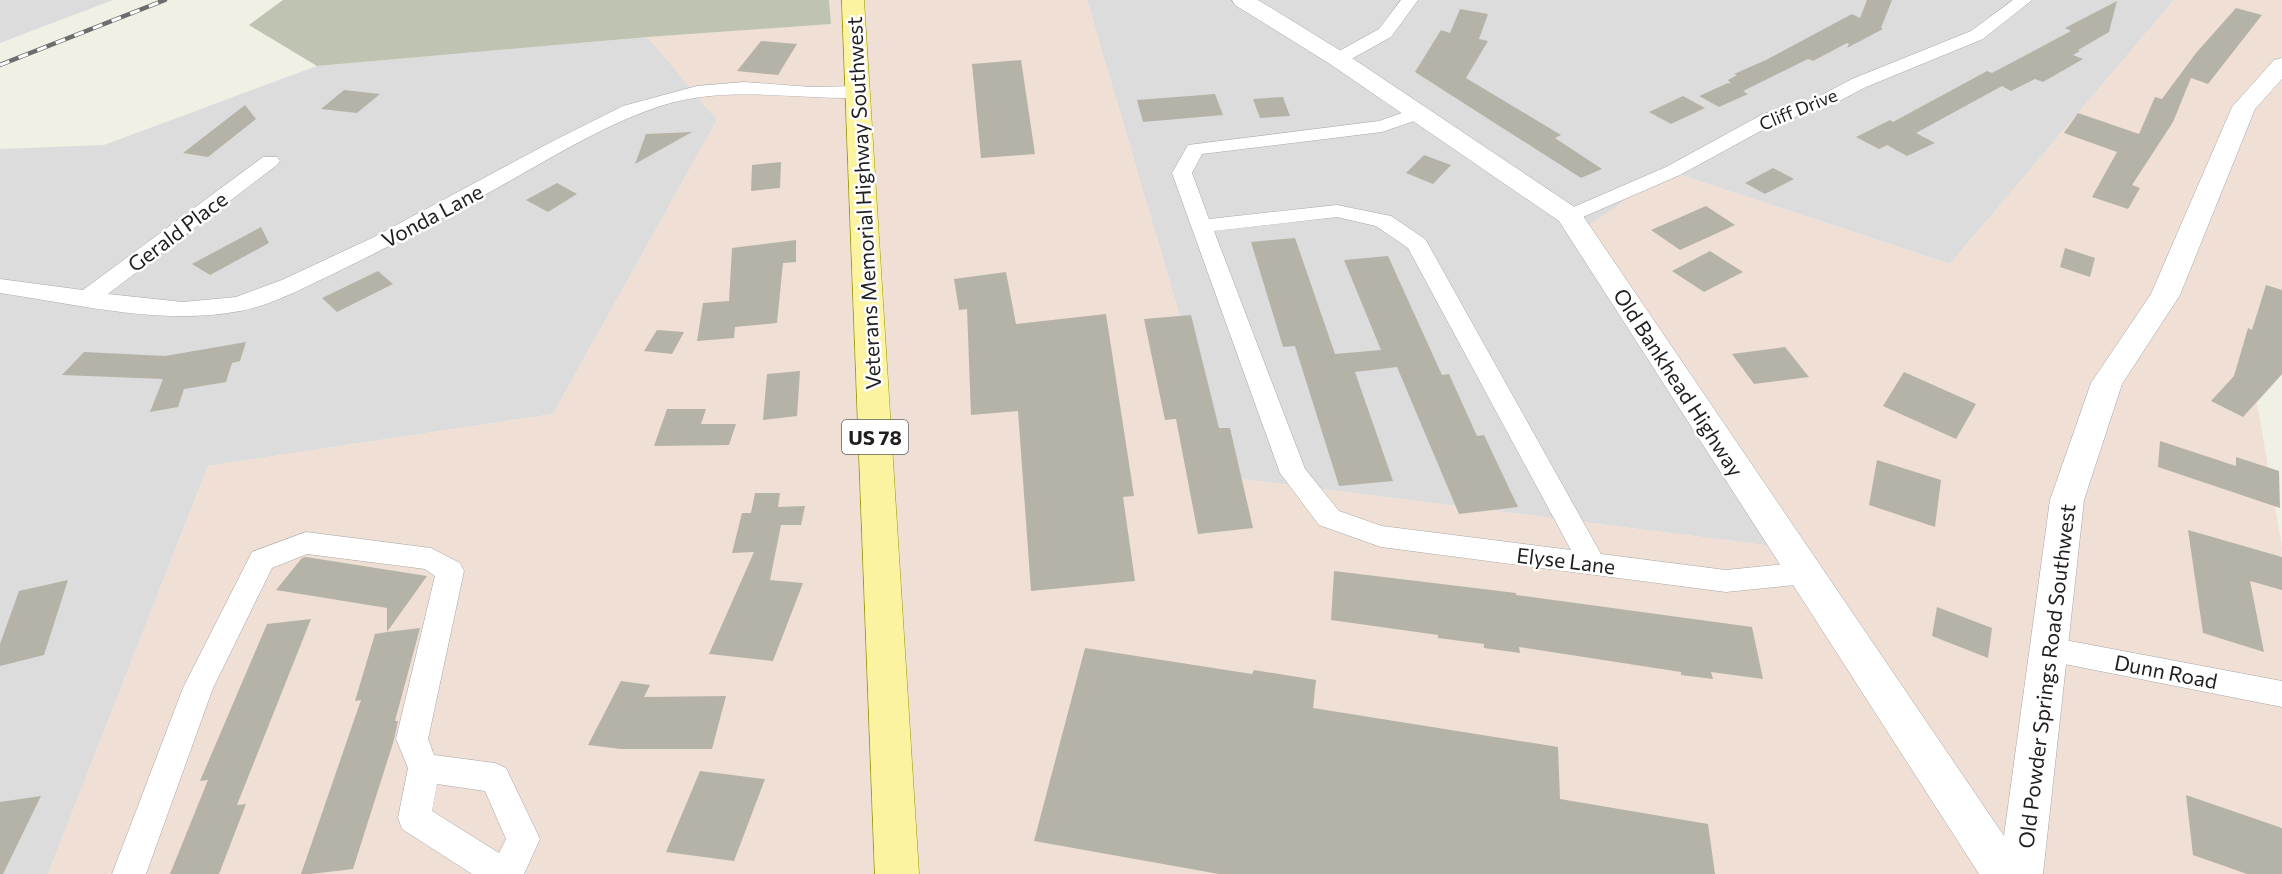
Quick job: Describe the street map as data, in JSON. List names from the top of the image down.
{
  "streets": {
    "main road": ["Veterans Memorial Highway Southwest", "US 78"],
    "street": [
      "Cliff Drive",
      "Vonda Lane",
      "Gerald Place",
      "Old Bankhead Highway",
      "Elyse Lane",
      "Dunn Road",
      "Old Powder Springs Road Southwest"
    ]
  },
  "crossings": [
    ["Cliff Drive", "Old Bankhead Highway"],
    ["Veterans Memorial Highway Southwest", "Vonda Lane"],
    ["Vonda Lane", "Gerald Place"],
    ["Old Bankhead Highway", "Elyse Lane"],
    ["Dunn Road", "Old Powder Springs Road Southwest"]
  ]
}
